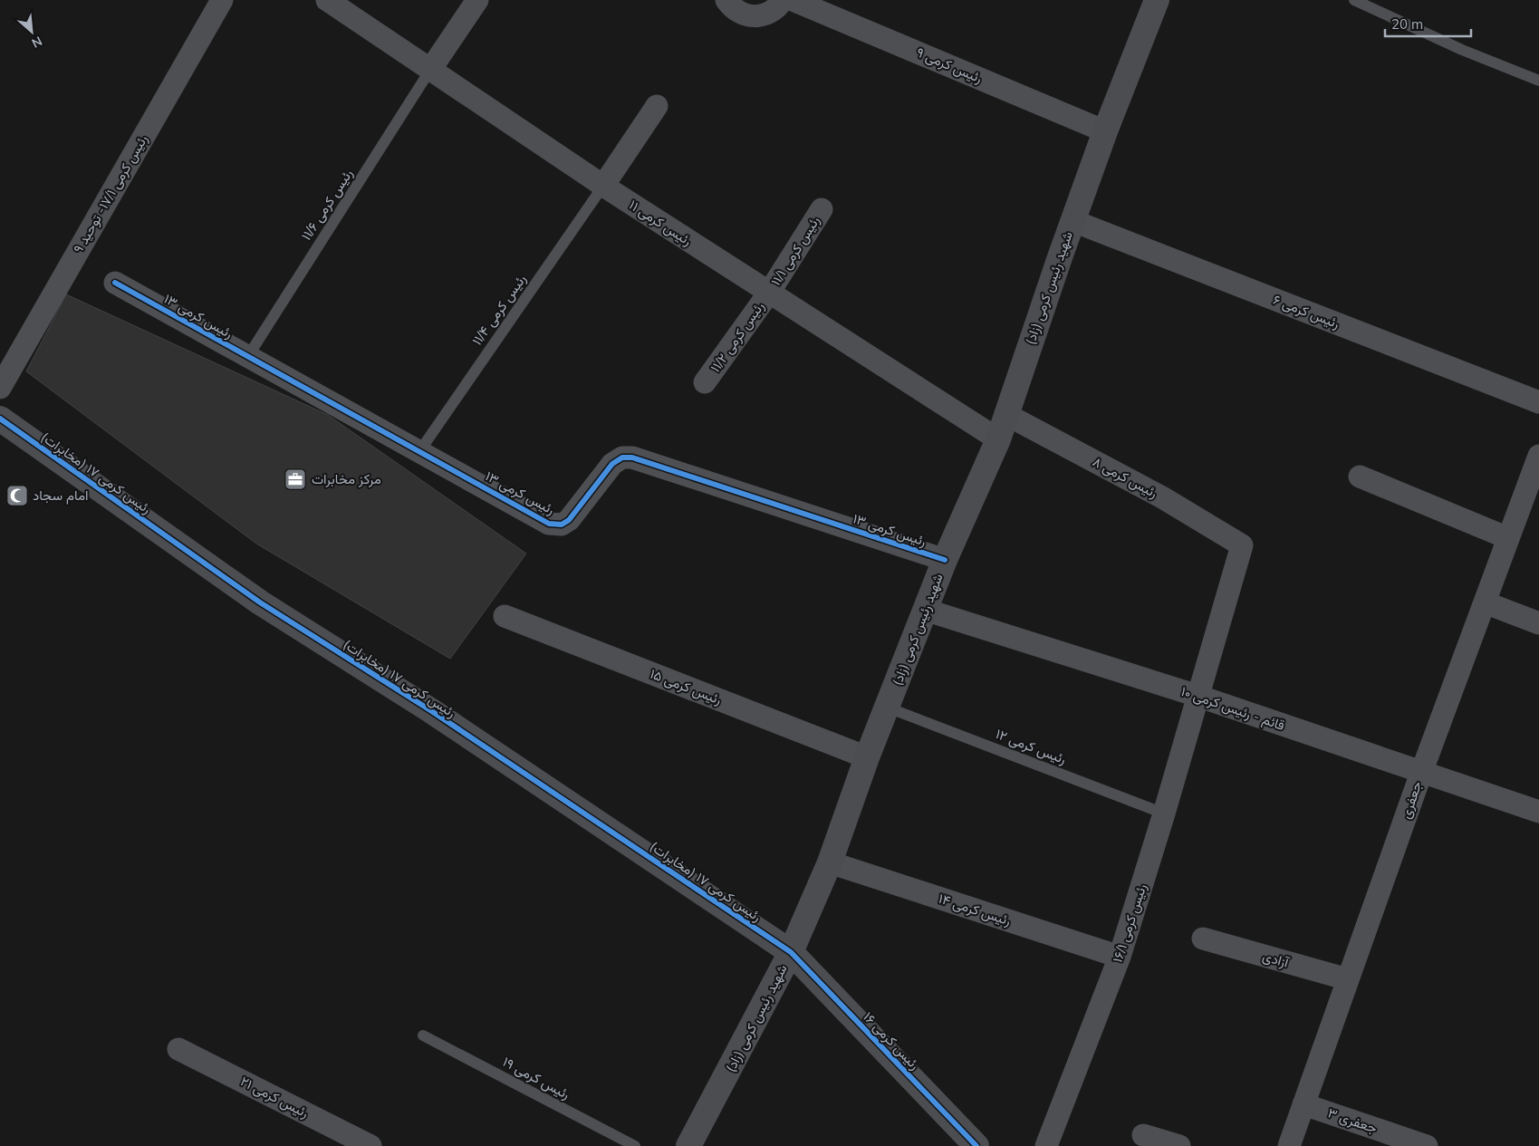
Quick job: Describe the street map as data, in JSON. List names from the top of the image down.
{
  "streets": {
    "main road": ["شهید رئیس کرمی (زاد)", "رئیس کرمی ۱۷ (مخابرات)", "رئیس کرمی ۱۶"],
    "street": [
      "رئیس کرمی ۹",
      "رئیس کرمی ۱۷/۱- توحید ۹",
      "رئیس کرمی ۱۱",
      "رئیس کرمی ۱۱/۱",
      "رئیس کرمی ۶",
      "رئیس کرمی ۱۳",
      "رئیس کرمی ۱۱/۲",
      "رئیس کرمی ۸",
      "رئیس کرمی ۱۵",
      "قائم - رئیس کرمی ۱۰",
      "جعفری",
      "رئیس کرمی ۱۴",
      "رئیس کرمی ۱۶/۱",
      "آزادی",
      "رئیس کرمی ۲۱",
      "جعفری ۳"
    ],
    "lane": [
      "رئیس کرمی ۱۱/۶",
      "رئیس کرمی ۱۱/۴",
      "رئیس کرمی ۱۲",
      "رئیس کرمی ۱۹"
    ]
  },
  "crossings": [
    ["رئیس کرمی ۹", "شهید رئیس کرمی (زاد)"],
    ["رئیس کرمی ۱۱/۶", "رئیس کرمی ۱۱"],
    ["رئیس کرمی ۱۱/۶", "رئیس کرمی ۱۳"],
    ["رئیس کرمی ۱۱", "رئیس کرمی ۱۱/۱"],
    ["رئیس کرمی ۱۱", "شهید رئیس کرمی (زاد)"],
    ["رئیس کرمی ۱۱", "رئیس کرمی ۱۱/۴"],
    ["رئیس کرمی ۱۱", "رئیس کرمی ۱۱/۲"],
    ["رئیس کرمی ۱۱/۱", "رئیس کرمی ۱۱/۲"],
    ["شهید رئیس کرمی (زاد)", "رئیس کرمی ۶"],
    ["شهید رئیس کرمی (زاد)", "رئیس کرمی ۱۳"],
    ["شهید رئیس کرمی (زاد)", "رئیس کرمی ۱۷ (مخابرات)"],
    ["شهید رئیس کرمی (زاد)", "رئیس کرمی ۸"],
    ["شهید رئیس کرمی (زاد)", "رئیس کرمی ۱۵"],
    ["شهید رئیس کرمی (زاد)", "قائم - رئیس کرمی ۱۰"],
    ["شهید رئیس کرمی (زاد)", "رئیس کرمی ۱۲"],
    ["شهید رئیس کرمی (زاد)", "رئیس کرمی ۱۴"],
    ["شهید رئیس کرمی (زاد)", "رئیس کرمی ۱۶"],
    ["رئیس کرمی ۱۱/۴", "رئیس کرمی ۱۳"],
    ["رئیس کرمی ۱۷ (مخابرات)", "رئیس کرمی ۱۶"],
    ["رئیس کرمی ۸", "رئیس کرمی ۱۶/۱"],
    ["قائم - رئیس کرمی ۱۰", "جعفری"],
    ["قائم - رئیس کرمی ۱۰", "رئیس کرمی ۱۶/۱"],
    ["رئیس کرمی ۱۲", "رئیس کرمی ۱۶/۱"],
    ["جعفری", "آزادی"],
    ["جعفری", "جعفری ۳"],
    ["رئیس کرمی ۱۴", "رئیس کرمی ۱۶/۱"]
  ],
  "places": {
    "office": ["مرکز مخابرات"],
    "mosque": ["امام سجاد"]
  },
  "scale_bar": "20 m",
  "north": "bottom right"
}
